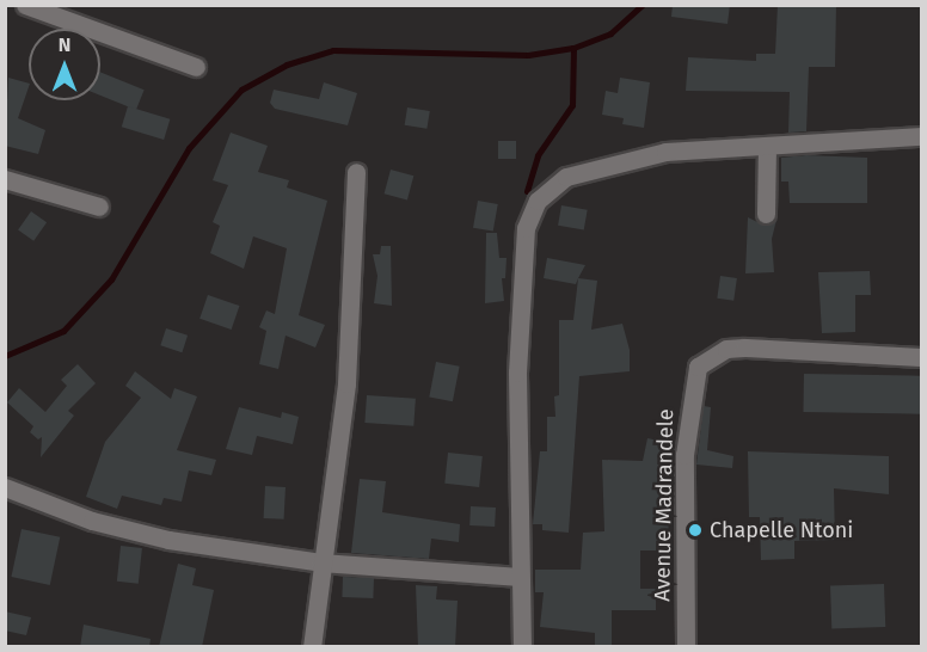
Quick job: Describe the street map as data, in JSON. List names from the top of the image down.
{
  "streets": {
    "street": ["Avenue Madrandele"]
  },
  "places": ["Chapelle Ntoni"],
  "north": "top"
}
